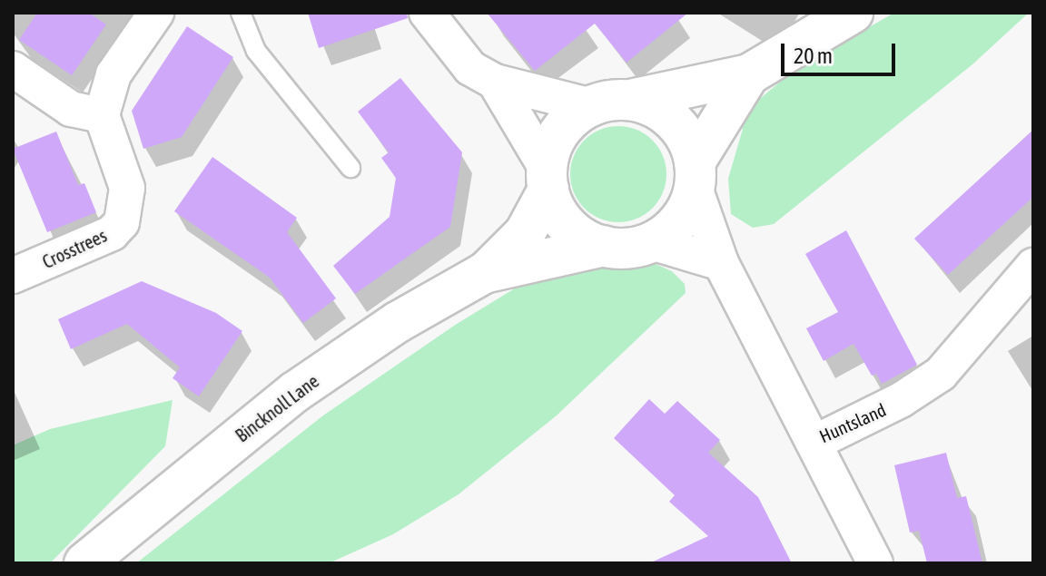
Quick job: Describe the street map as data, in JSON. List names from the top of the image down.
{
  "streets": {
    "street": ["Crosstrees", "Bincknoll Lane", "Huntsland"]
  },
  "crossings": [
    ["Bincknoll Lane", "Huntsland"]
  ],
  "scale_bar": "20 m"
}
